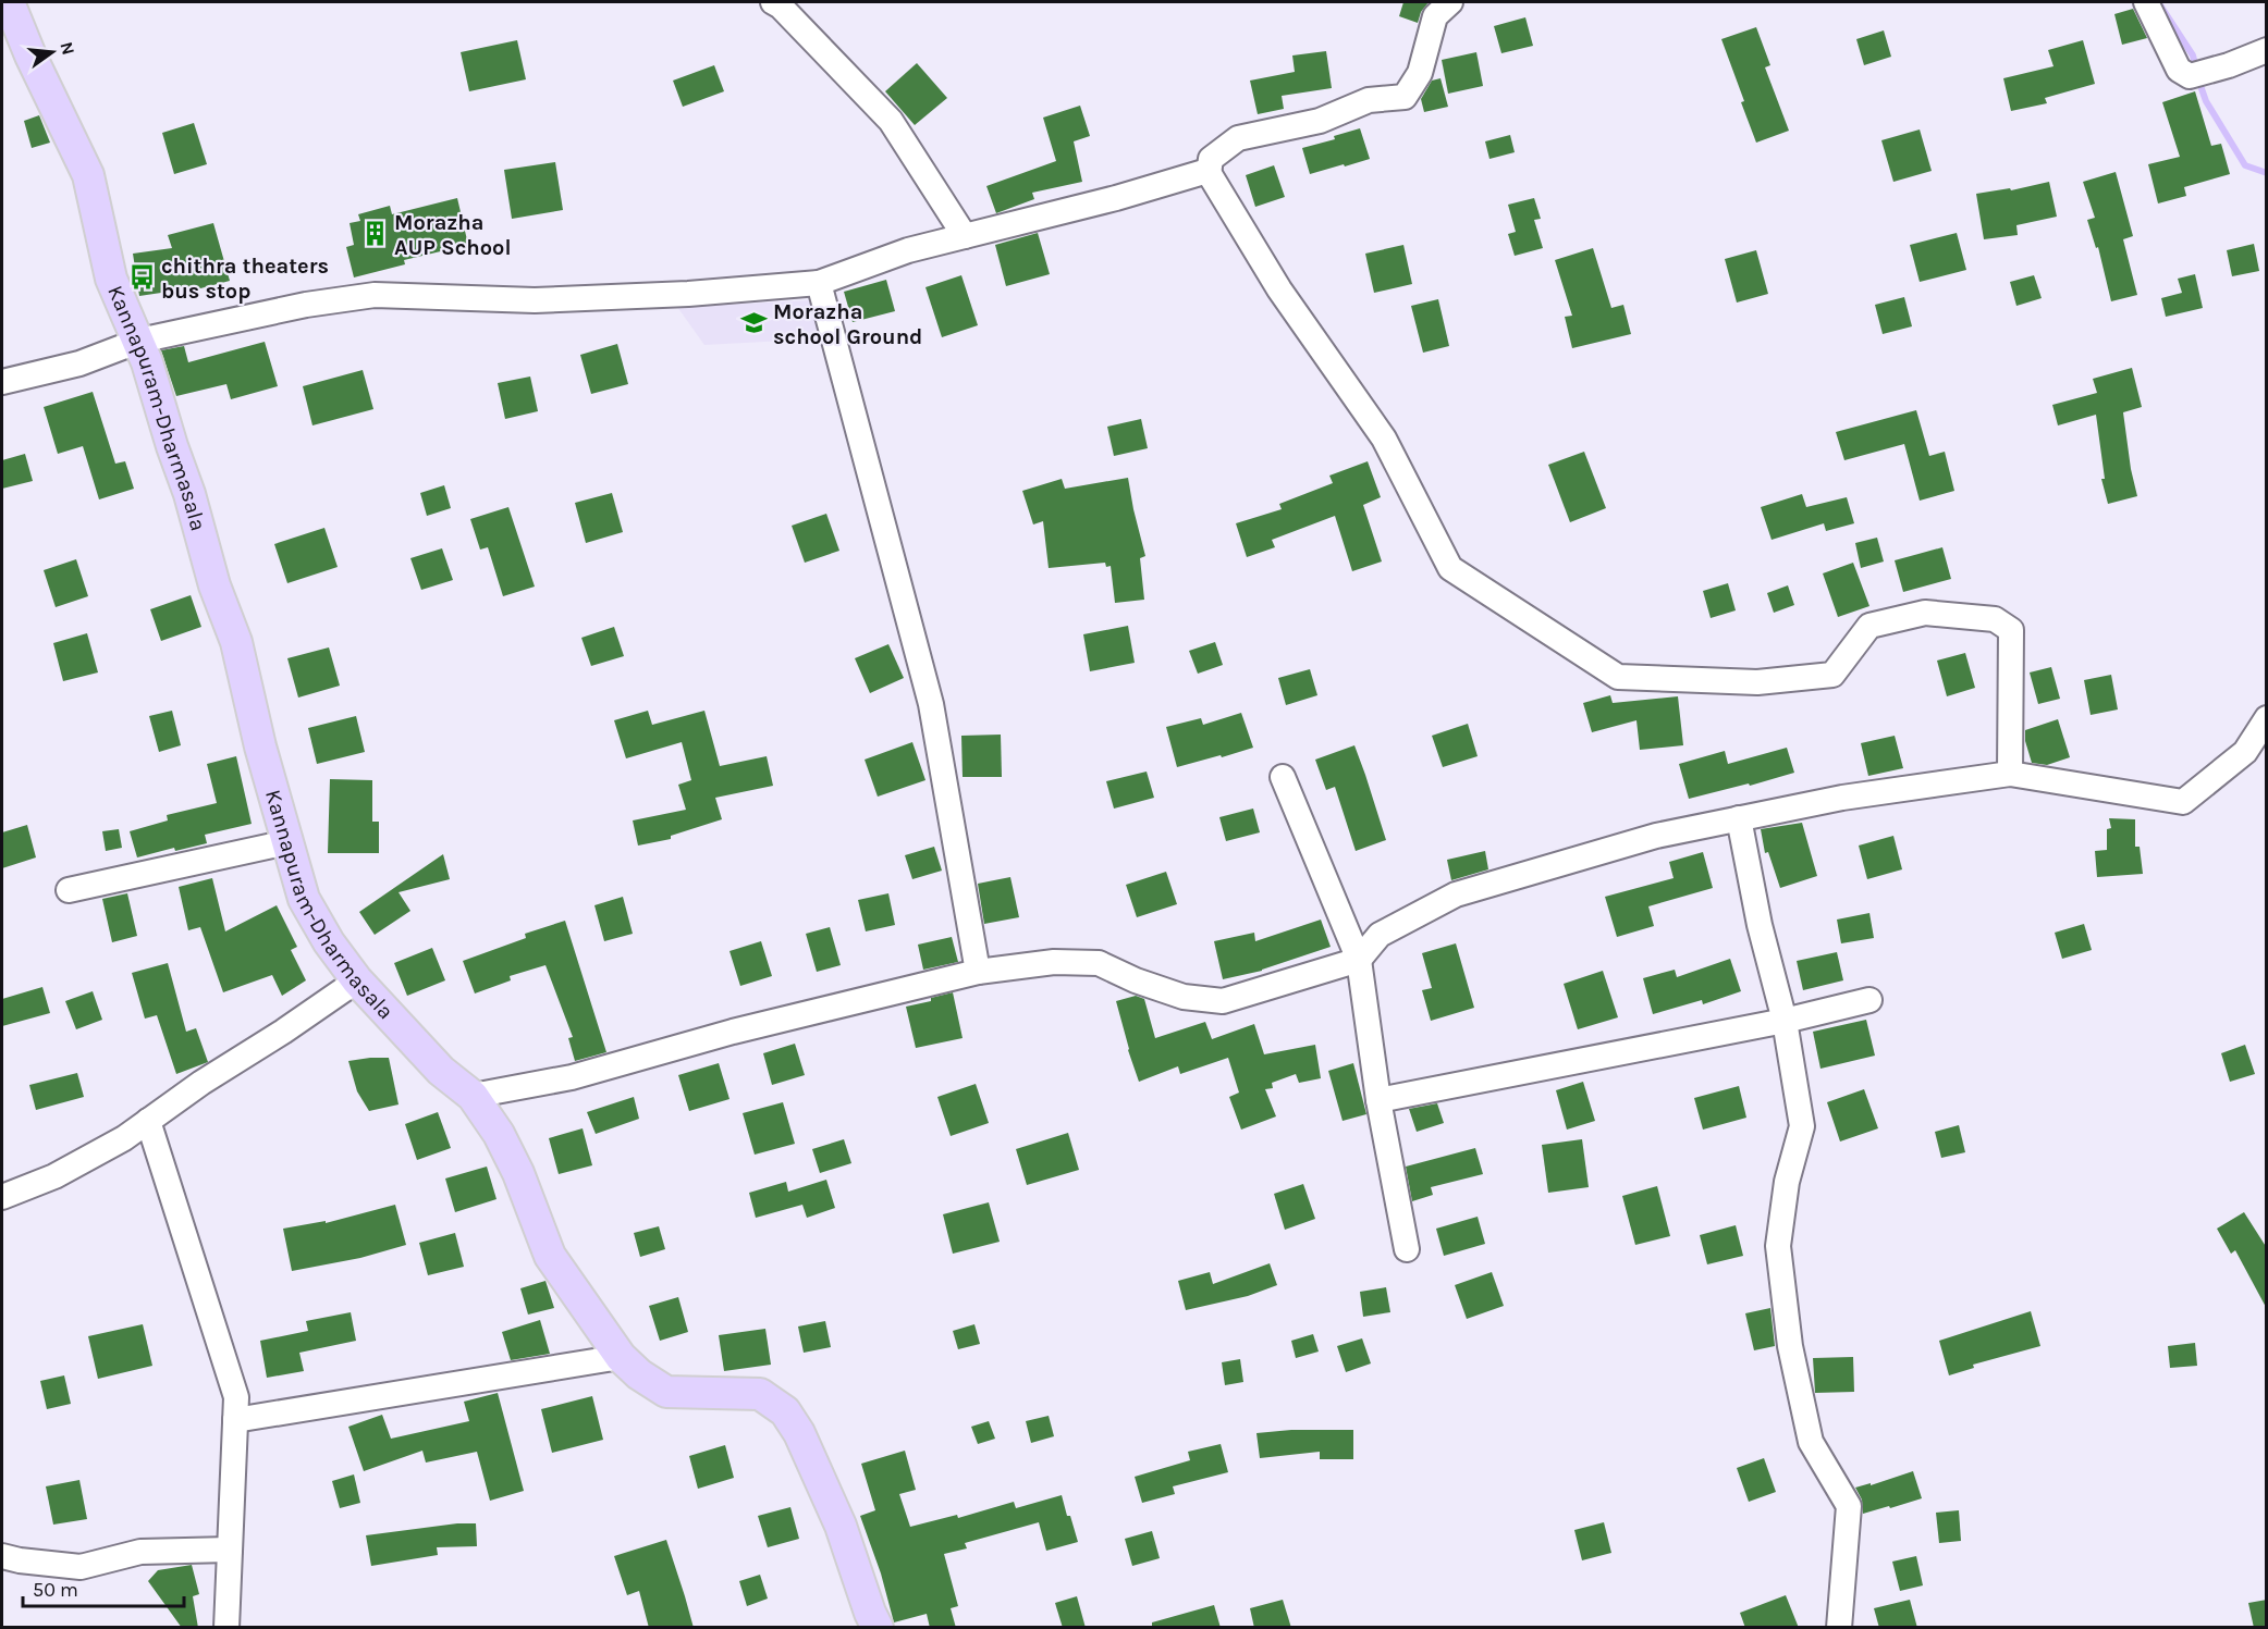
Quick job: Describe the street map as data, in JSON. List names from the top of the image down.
{
  "streets": {
    "main road": ["Kannapuram-Dharmasala"]
  },
  "places": {
    "building": ["Morazha AUP School"],
    "bus stop": ["chithra theaters bus stop"],
    "school or university": ["Morazha school Ground"]
  },
  "scale_bar": "50 m",
  "north": "right"
}
